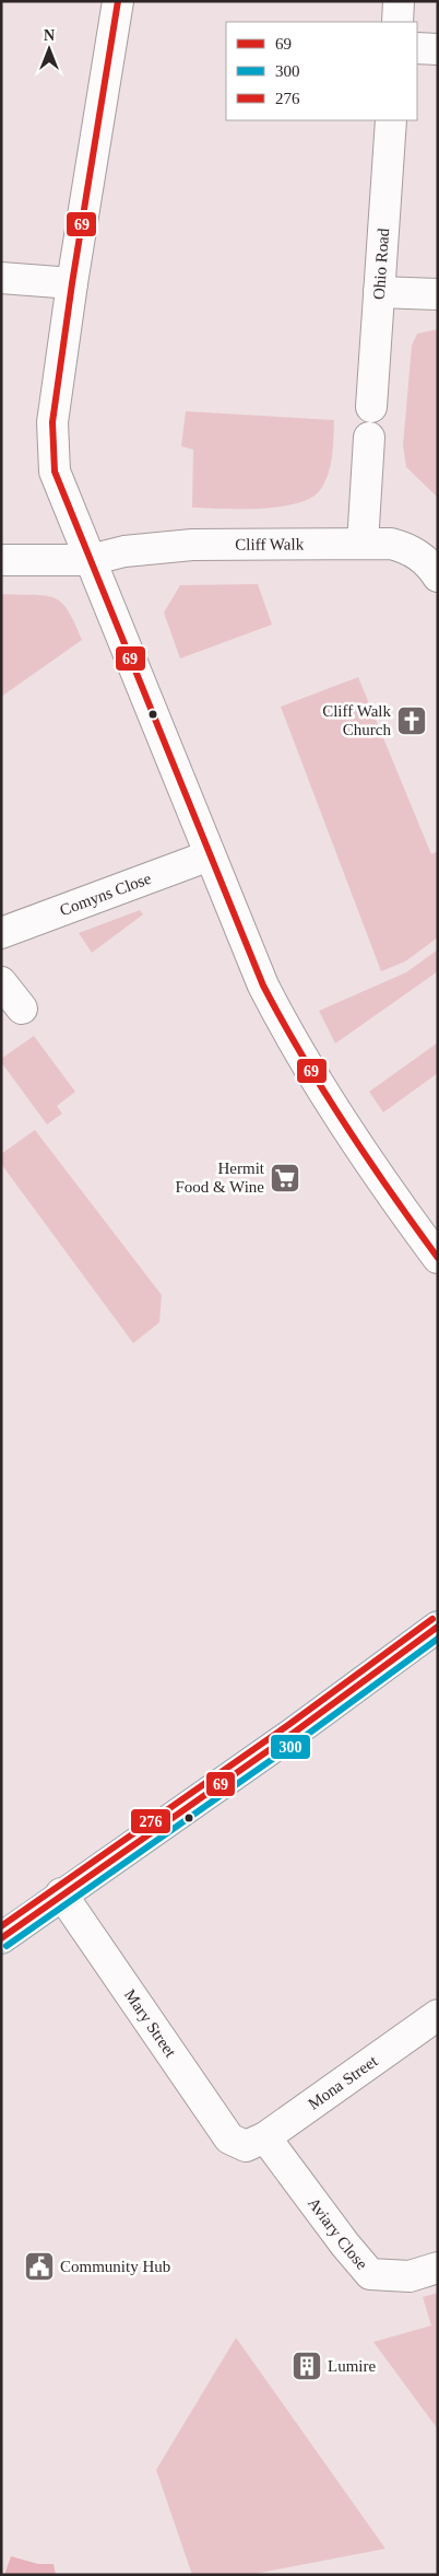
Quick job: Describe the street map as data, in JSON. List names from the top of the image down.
{
  "streets": {
    "street": [
      "Ohio Road",
      "Cliff Walk",
      "Comyns Close",
      "Mary Street",
      "Mona Street",
      "Aviary Close"
    ]
  },
  "crossings": [
    ["Mary Street", "Mona Street"],
    ["Mary Street", "Aviary Close"],
    ["Mona Street", "Aviary Close"]
  ],
  "places": {
    "church": ["Cliff Walk Church"],
    "supermarket": ["Hermit Food & Wine"],
    "public building": ["Community Hub"],
    "building": ["Lumire"]
  },
  "lines": ["transit line 69", "transit line 276", "transit line 300"],
  "legend": ["69", "300", "276"],
  "north": "top"
}
